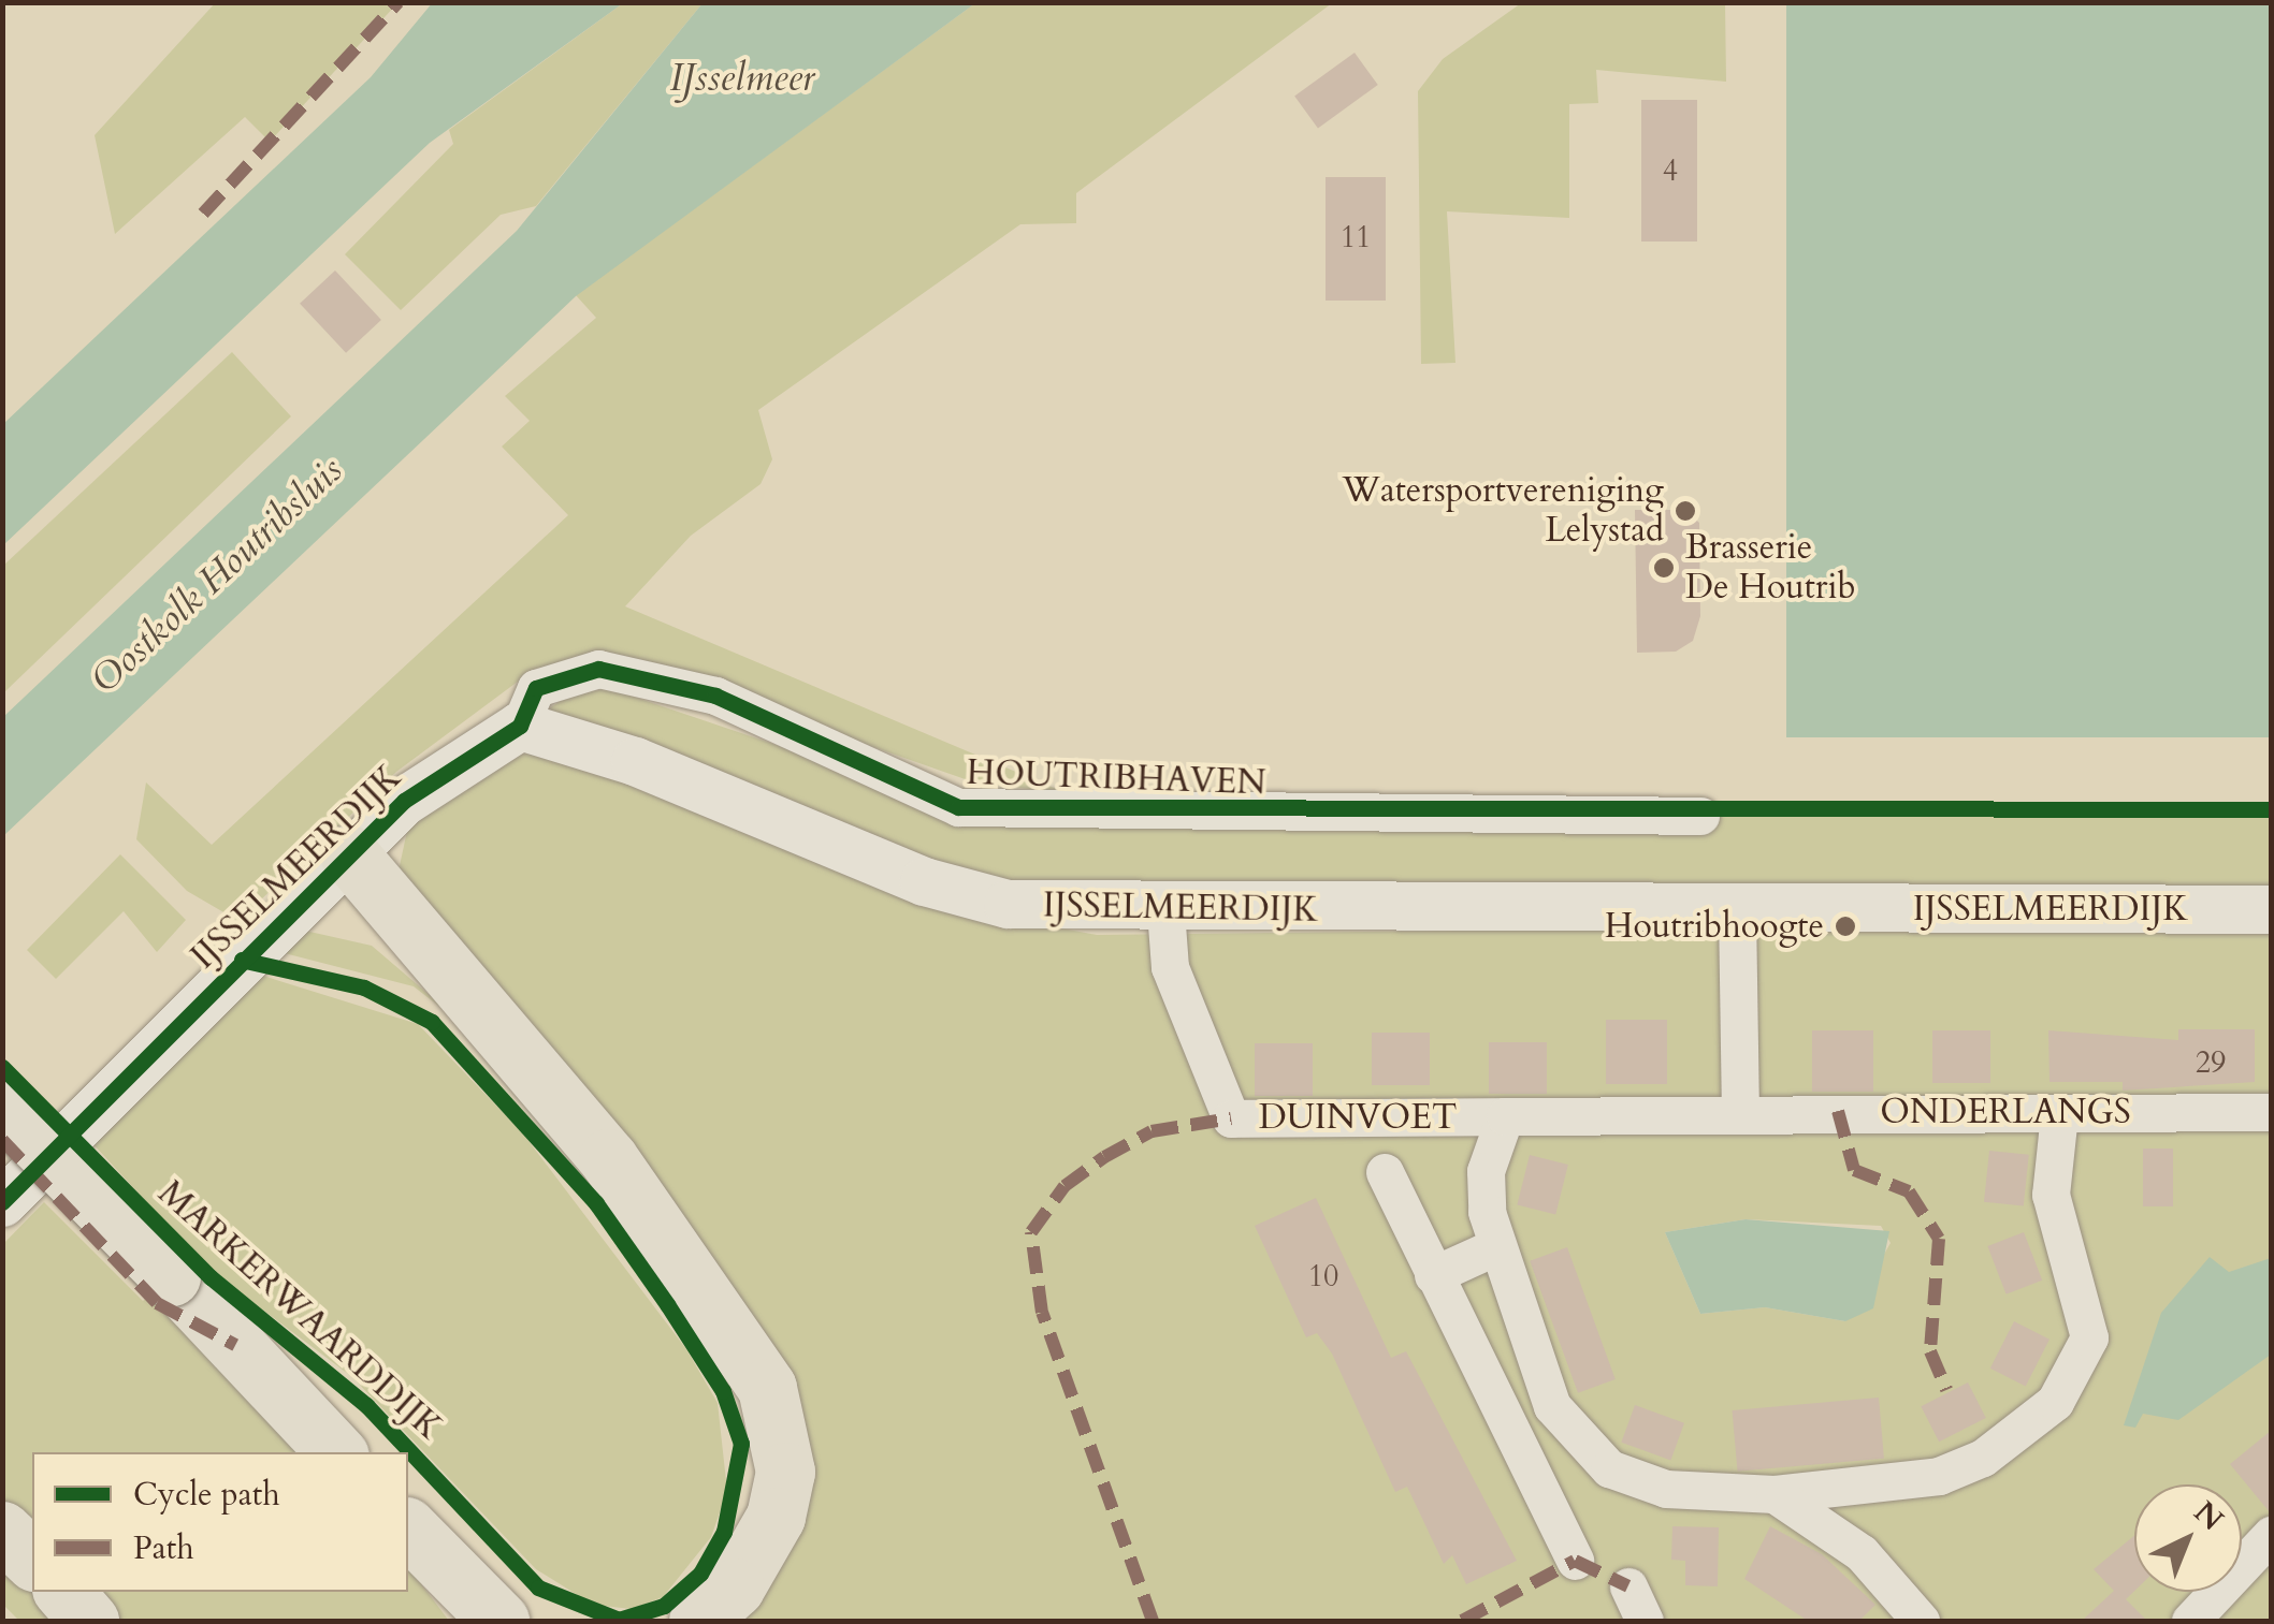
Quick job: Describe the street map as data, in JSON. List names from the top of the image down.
{
  "streets": {
    "main road": ["MARKERWAARDDIJK"],
    "street": [
      "HOUTRIBHAVEN",
      "IJSSELMEERDIJK",
      "ONDERLANGS",
      "DUINVOET"
    ]
  },
  "crossings": [
    ["HOUTRIBHAVEN", "IJSSELMEERDIJK"],
    ["IJSSELMEERDIJK", "DUINVOET"],
    ["ONDERLANGS", "DUINVOET"]
  ],
  "water": ["IJsselmeer", "Oostkolk Houtribsluis"],
  "places": ["Watersportvereniging Lelystad", "Brasserie De Houtrib", "Houtribhoogte"],
  "house_numbers": [
    "4",
    "11",
    "29",
    "10"
  ],
  "legend": ["Cycle path", "Path"],
  "north": "top right"
}
